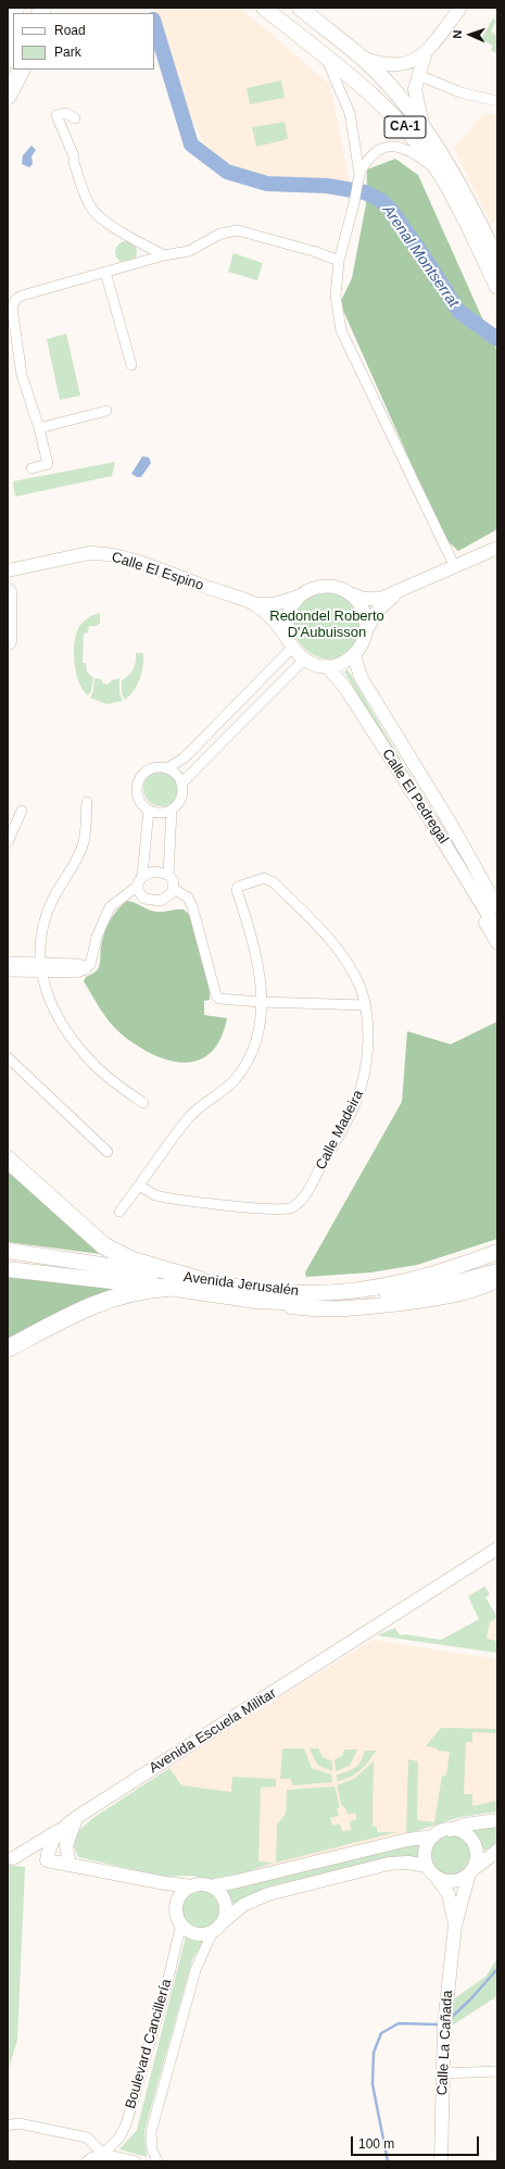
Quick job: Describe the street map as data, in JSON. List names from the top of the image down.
{
  "streets": {
    "main road": ["CA-1", "Avenida Jerusalén"],
    "street": [
      "Calle El Espino",
      "Calle El Pedregal",
      "Calle Madeira",
      "Avenida Escuela Militar",
      "Calle La Cañada",
      "Boulevard Cancillería"
    ]
  },
  "crossings": [
    ["Calle El Espino", "Calle El Pedregal"],
    ["Avenida Escuela Militar", "Boulevard Cancillería"]
  ],
  "water": ["Arenal Montserrat"],
  "parks": ["Redondel Roberto D'Aubuisson"],
  "legend": ["Road", "Park"],
  "scale_bar": "100 m",
  "north": "left"
}
